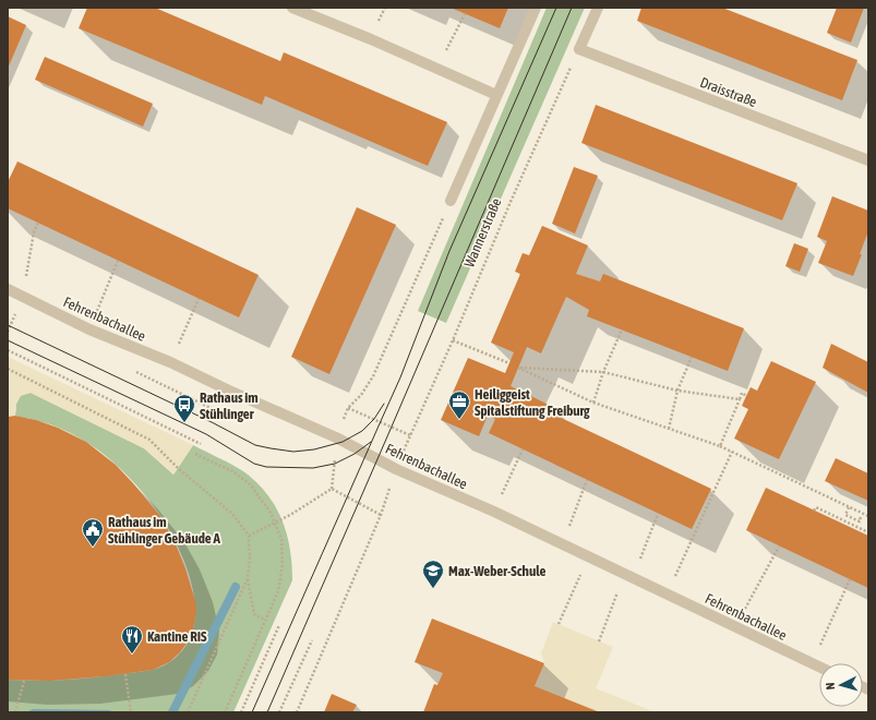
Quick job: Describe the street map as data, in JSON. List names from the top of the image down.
{
  "streets": {
    "street": ["Draisstraße", "Fehrenbachallee"],
    "path": ["Wannerstraße"]
  },
  "crossings": [
    ["Draisstraße", "Wannerstraße"],
    ["Wannerstraße", "Fehrenbachallee"]
  ],
  "places": {
    "office": ["Heiliggeist Spitalstiftung Freiburg"],
    "bus stop": ["Rathaus im Stühlinger"],
    "public building": ["Rathaus im Stühlinger Gebäude A"],
    "school or university": ["Max-Weber-Schule"],
    "restaurant": ["Kantine RIS"]
  },
  "north": "left"
}
